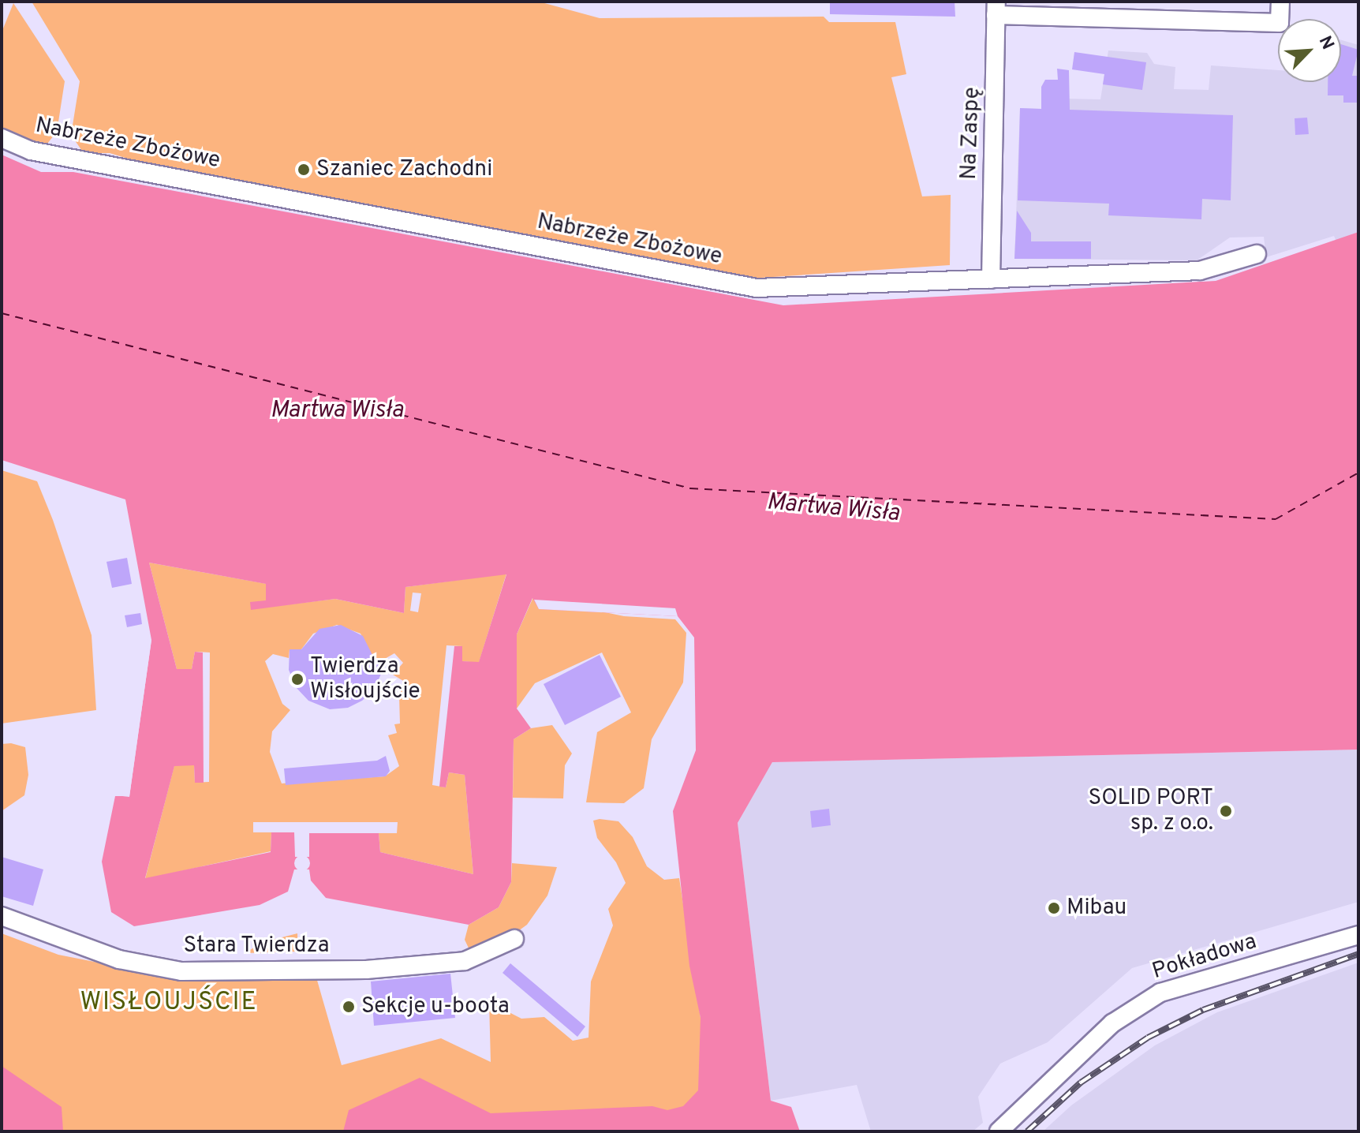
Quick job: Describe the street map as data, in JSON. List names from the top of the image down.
{
  "streets": {
    "street": [
      "Na Zaspę",
      "Nabrzeże Zbożowe",
      "Stara Twierdza",
      "Pokładowa"
    ]
  },
  "crossings": [
    ["Na Zaspę", "Nabrzeże Zbożowe"]
  ],
  "districts": ["WISŁOUJŚCIE"],
  "water": ["Martwa Wisła"],
  "places": [
    "Szaniec Zachodni",
    "Twierdza Wisłoujście",
    "SOLID PORT sp. z o.o.",
    "Mibau",
    "Sekcje u-boota"
  ],
  "north": "top right"
}
